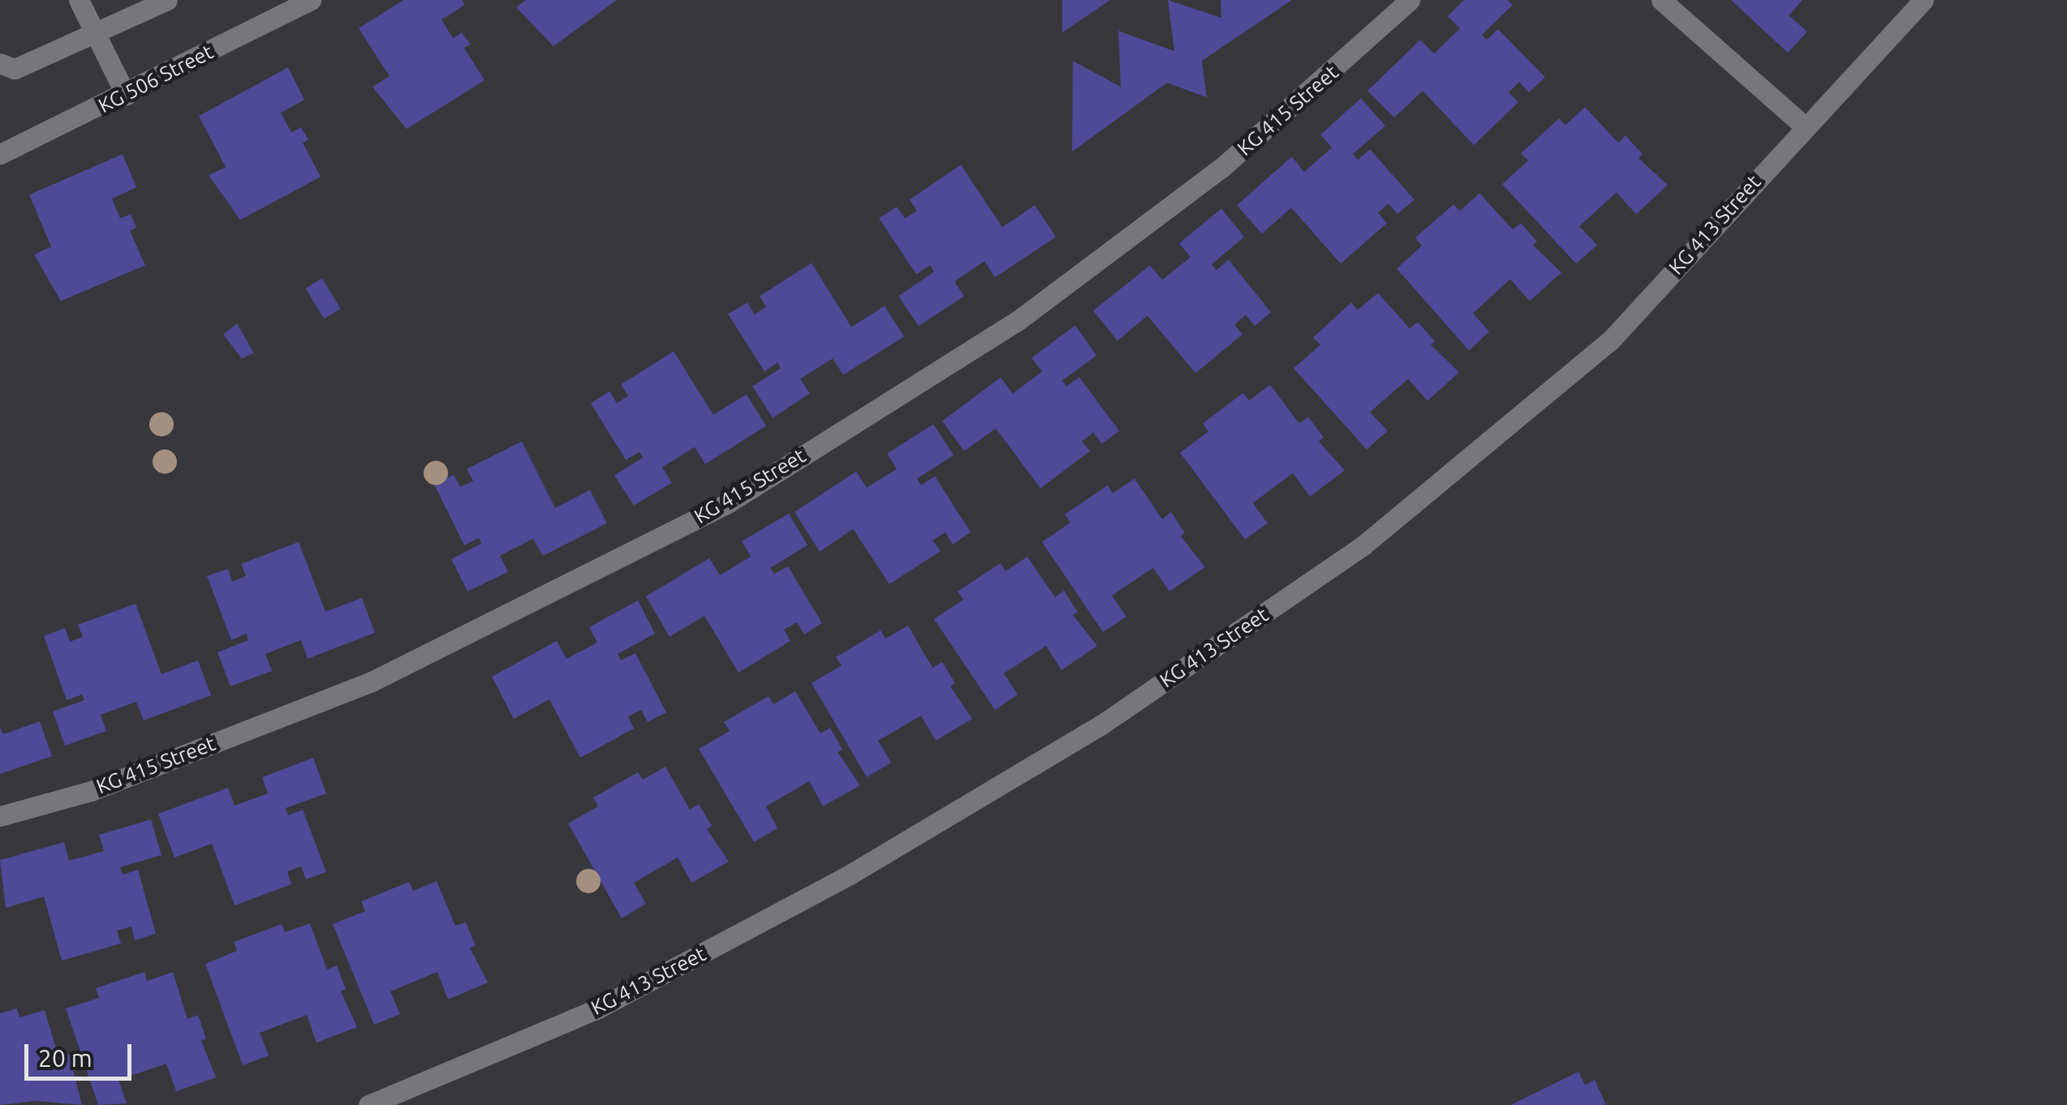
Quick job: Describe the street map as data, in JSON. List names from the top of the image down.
{
  "streets": {
    "street": ["KG 506 Street", "KG 415 Street", "KG 413 Street"]
  },
  "scale_bar": "20 m"
}
